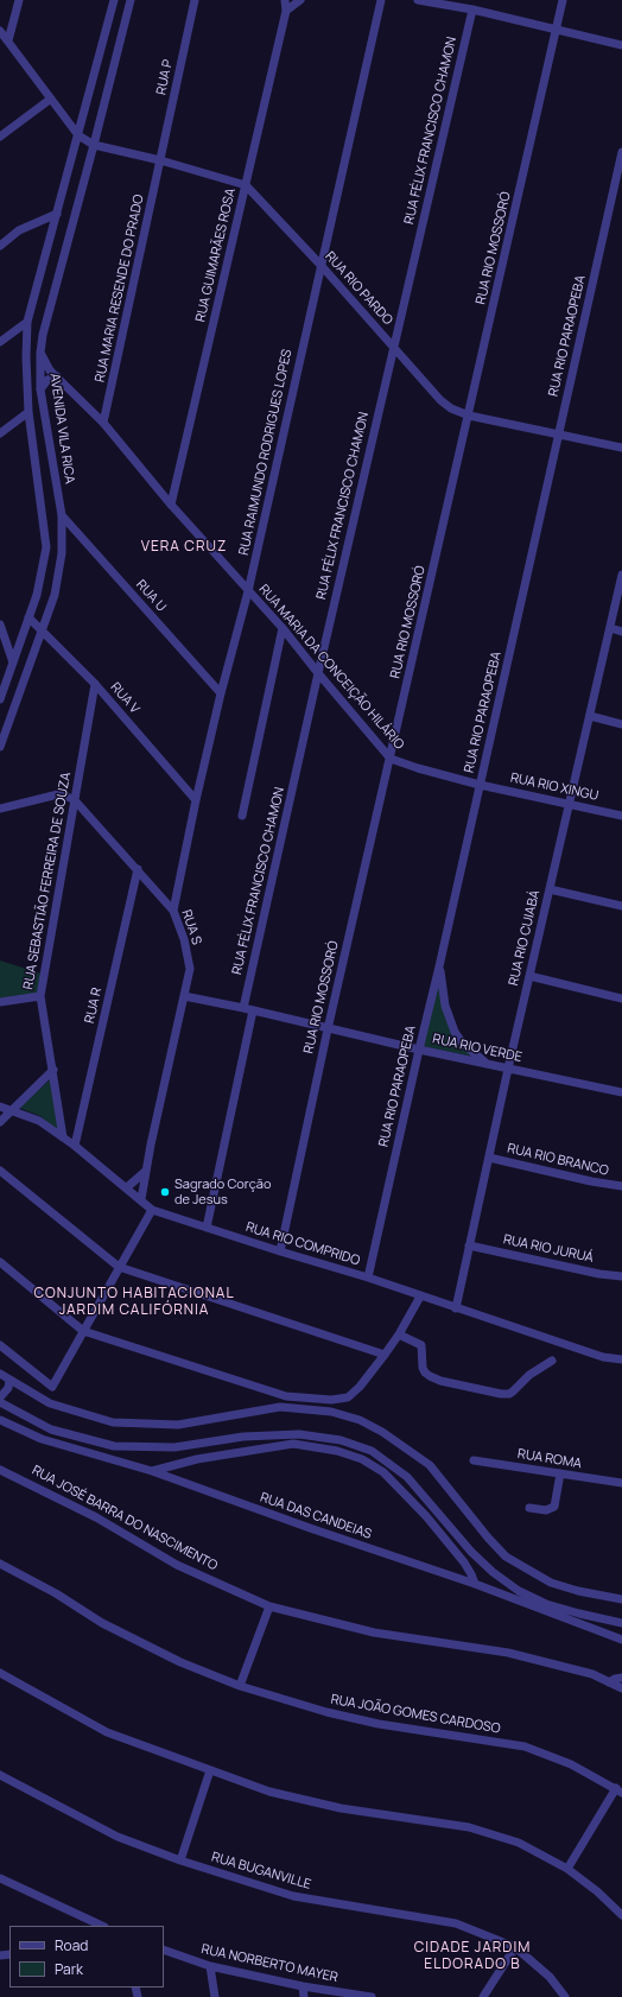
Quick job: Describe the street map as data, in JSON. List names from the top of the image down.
{
  "streets": {
    "street": [
      "RUA P",
      "RUA FÉLIX FRANCISCO CHAMON",
      "RUA RIO MOSSORÓ",
      "RUA GUIMARÃES ROSA",
      "RUA MARIA RESENDE DO PRADO",
      "RUA RIO PARDO",
      "RUA RIO PARAOPEBA",
      "AVENIDA VILA RICA",
      "RUA RAIMUNDO RODRIGUES LOPES",
      "RUA U",
      "RUA MARIA DA CONCEIÇÃO HILÁRIO",
      "RUA V",
      "RUA RIO XINGU",
      "RUA SEBASTIÃO FERREIRA DE SOUZA",
      "RUA S",
      "RUA RIO CUIABÁ",
      "RUA R",
      "RUA RIO VERDE",
      "RUA RIO BRANCO",
      "RUA RIO COMPRIDO",
      "RUA RIO JURUÁ",
      "RUA ROMA",
      "RUA DAS CANDEIAS",
      "RUA JOSÉ BARRA DO NASCIMENTO",
      "RUA JOÃO GOMES CARDOSO",
      "RUA BUGANVILLE",
      "RUA NORBERTO MAYER"
    ]
  },
  "crossings": [
    ["RUA P", "RUA MARIA RESENDE DO PRADO"],
    ["RUA FÉLIX FRANCISCO CHAMON", "RUA RIO PARDO"],
    ["RUA FÉLIX FRANCISCO CHAMON", "RUA MARIA DA CONCEIÇÃO HILÁRIO"],
    ["RUA FÉLIX FRANCISCO CHAMON", "RUA RIO VERDE"],
    ["RUA FÉLIX FRANCISCO CHAMON", "RUA RIO COMPRIDO"],
    ["RUA RIO MOSSORÓ", "RUA RIO PARDO"],
    ["RUA RIO MOSSORÓ", "RUA MARIA DA CONCEIÇÃO HILÁRIO"],
    ["RUA RIO MOSSORÓ", "RUA RIO VERDE"],
    ["RUA RIO MOSSORÓ", "RUA RIO COMPRIDO"],
    ["RUA GUIMARÃES ROSA", "RUA RIO PARDO"],
    ["RUA GUIMARÃES ROSA", "RUA MARIA DA CONCEIÇÃO HILÁRIO"],
    ["RUA MARIA RESENDE DO PRADO", "RUA MARIA DA CONCEIÇÃO HILÁRIO"],
    ["RUA RIO PARDO", "RUA RIO PARAOPEBA"],
    ["RUA RIO PARDO", "RUA RAIMUNDO RODRIGUES LOPES"],
    ["RUA RIO PARAOPEBA", "RUA MARIA DA CONCEIÇÃO HILÁRIO"],
    ["RUA RIO PARAOPEBA", "RUA RIO XINGU"],
    ["RUA RIO PARAOPEBA", "RUA RIO VERDE"],
    ["RUA RIO PARAOPEBA", "RUA RIO COMPRIDO"],
    ["AVENIDA VILA RICA", "RUA U"],
    ["AVENIDA VILA RICA", "RUA MARIA DA CONCEIÇÃO HILÁRIO"],
    ["AVENIDA VILA RICA", "RUA V"],
    ["RUA RAIMUNDO RODRIGUES LOPES", "RUA U"],
    ["RUA RAIMUNDO RODRIGUES LOPES", "RUA MARIA DA CONCEIÇÃO HILÁRIO"],
    ["RUA RAIMUNDO RODRIGUES LOPES", "RUA V"],
    ["RUA RAIMUNDO RODRIGUES LOPES", "RUA S"],
    ["RUA MARIA DA CONCEIÇÃO HILÁRIO", "RUA RIO XINGU"],
    ["RUA V", "RUA SEBASTIÃO FERREIRA DE SOUZA"],
    ["RUA RIO XINGU", "RUA RIO CUIABÁ"],
    ["RUA SEBASTIÃO FERREIRA DE SOUZA", "RUA S"],
    ["RUA SEBASTIÃO FERREIRA DE SOUZA", "RUA RIO COMPRIDO"],
    ["RUA S", "RUA R"],
    ["RUA S", "RUA RIO VERDE"],
    ["RUA S", "RUA RIO COMPRIDO"],
    ["RUA RIO CUIABÁ", "RUA RIO VERDE"],
    ["RUA RIO CUIABÁ", "RUA RIO BRANCO"],
    ["RUA RIO CUIABÁ", "RUA RIO COMPRIDO"],
    ["RUA RIO CUIABÁ", "RUA RIO JURUÁ"],
    ["RUA R", "RUA RIO COMPRIDO"]
  ],
  "districts": ["VERA CRUZ", "CONJUNTO HABITACIONAL JARDIM CALIFÓRNIA", "CIDADE JARDIM ELDORADO B"],
  "places": ["Sagrado Corção de Jesus"],
  "legend": ["Road", "Park"]
}
